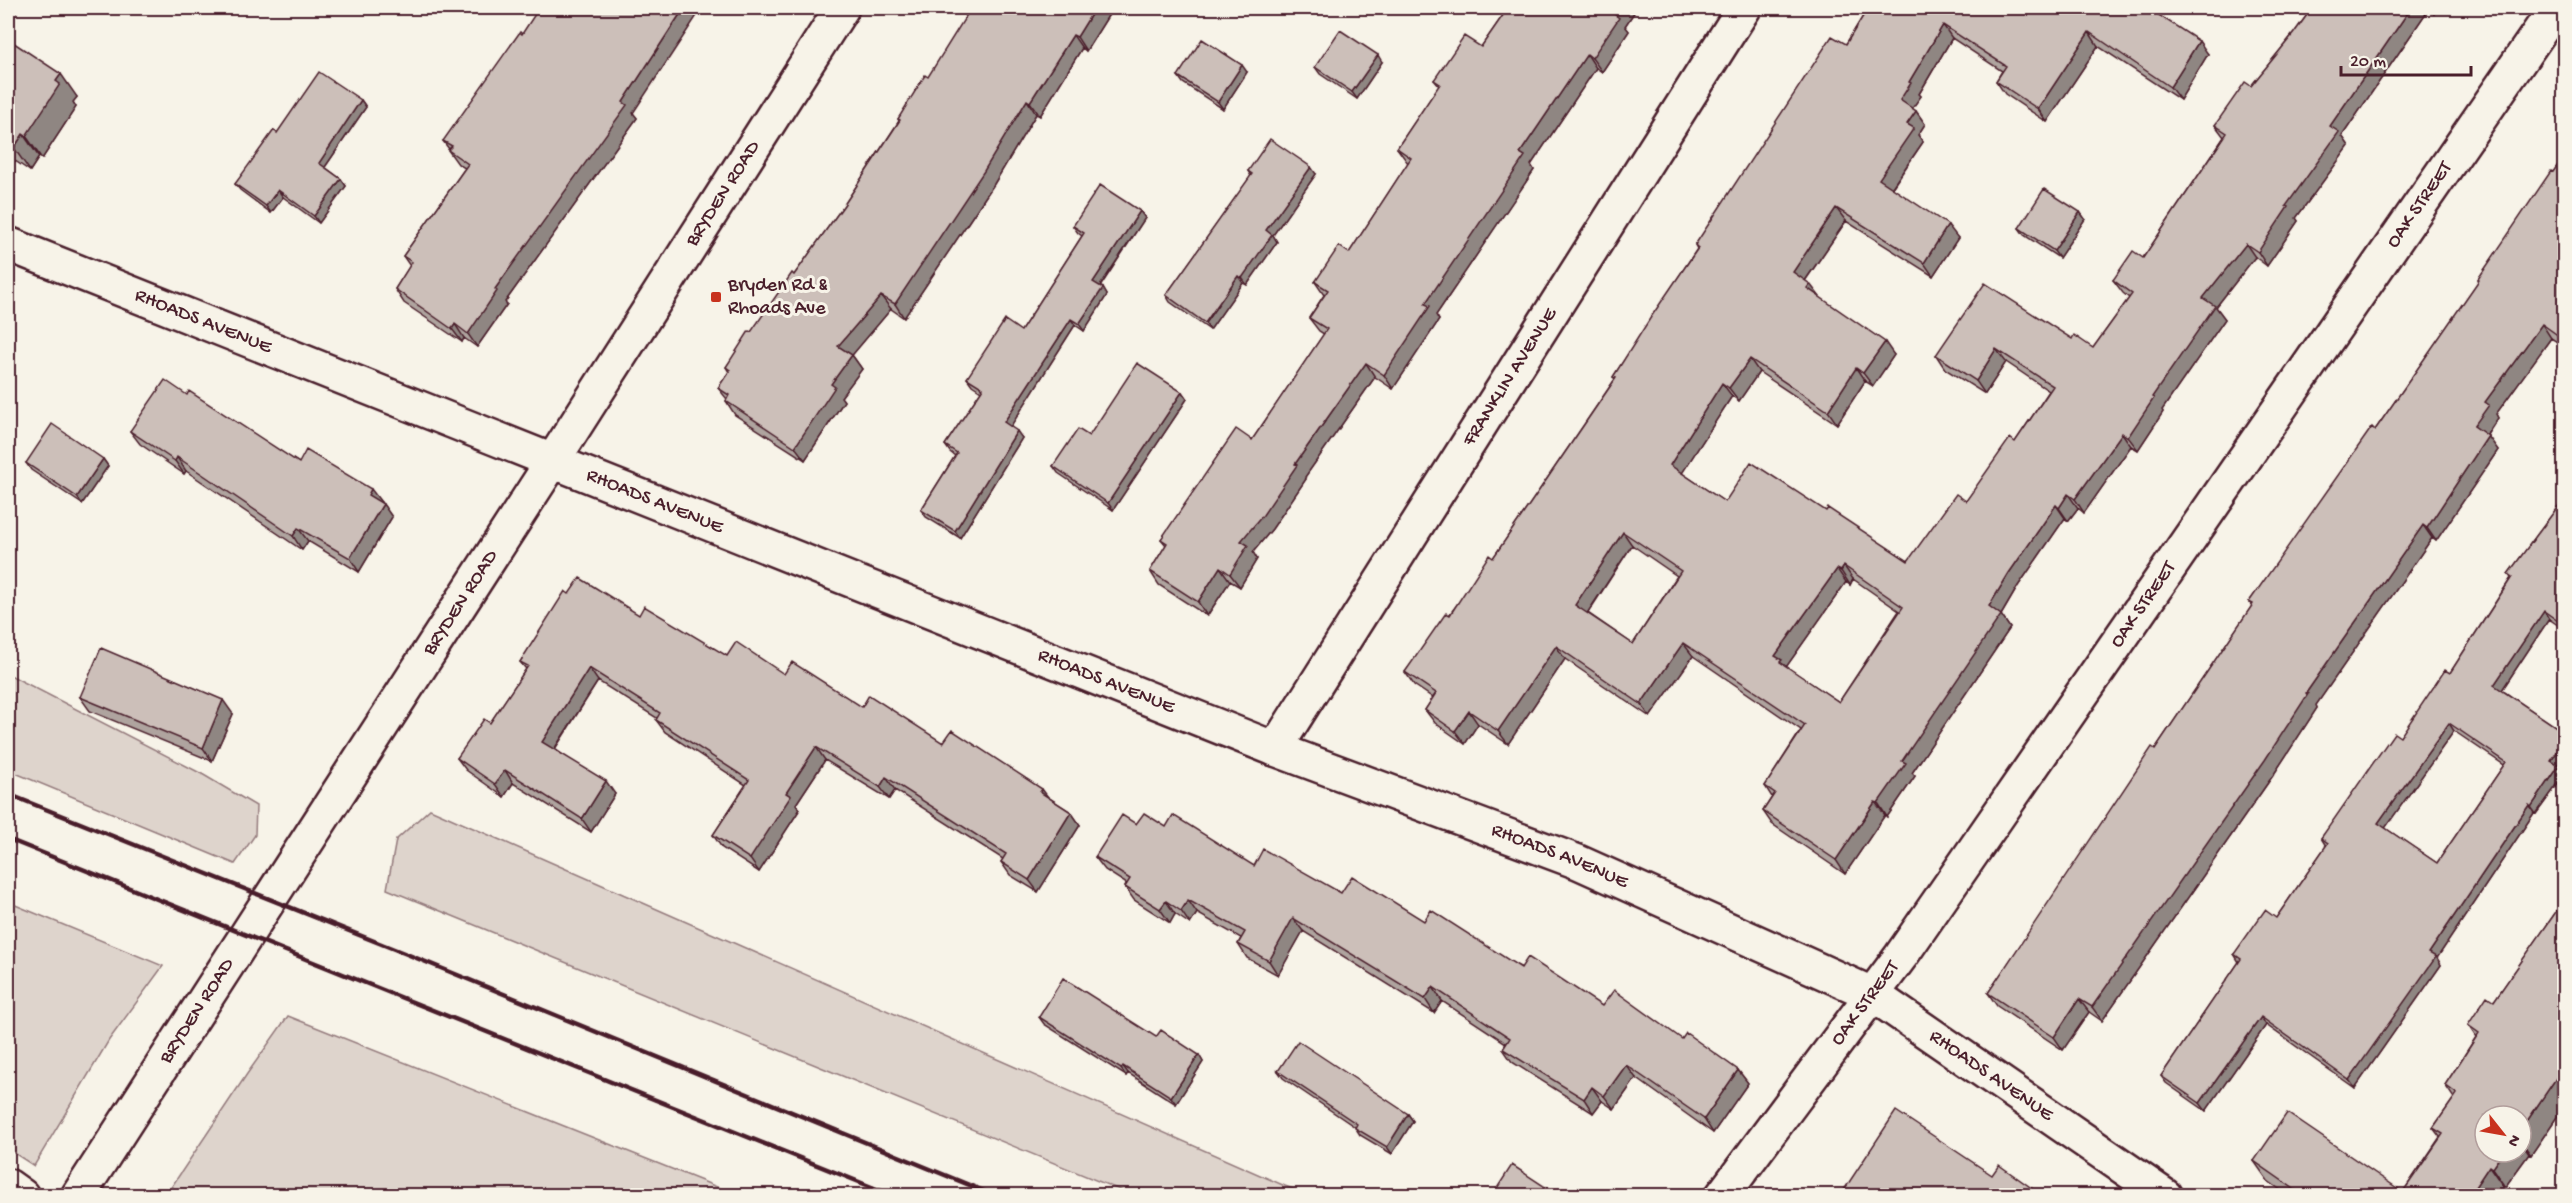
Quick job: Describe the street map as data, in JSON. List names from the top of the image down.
{
  "streets": {
    "street": [
      "BRYDEN ROAD",
      "OAK STREET",
      "RHOADS AVENUE",
      "FRANKLIN AVENUE"
    ]
  },
  "crossings": [
    ["BRYDEN ROAD", "RHOADS AVENUE"],
    ["OAK STREET", "RHOADS AVENUE"],
    ["RHOADS AVENUE", "FRANKLIN AVENUE"]
  ],
  "places": {
    "transit": ["Bryden Rd & Rhoads Ave"]
  },
  "scale_bar": "20 m",
  "north": "bottom right"
}
